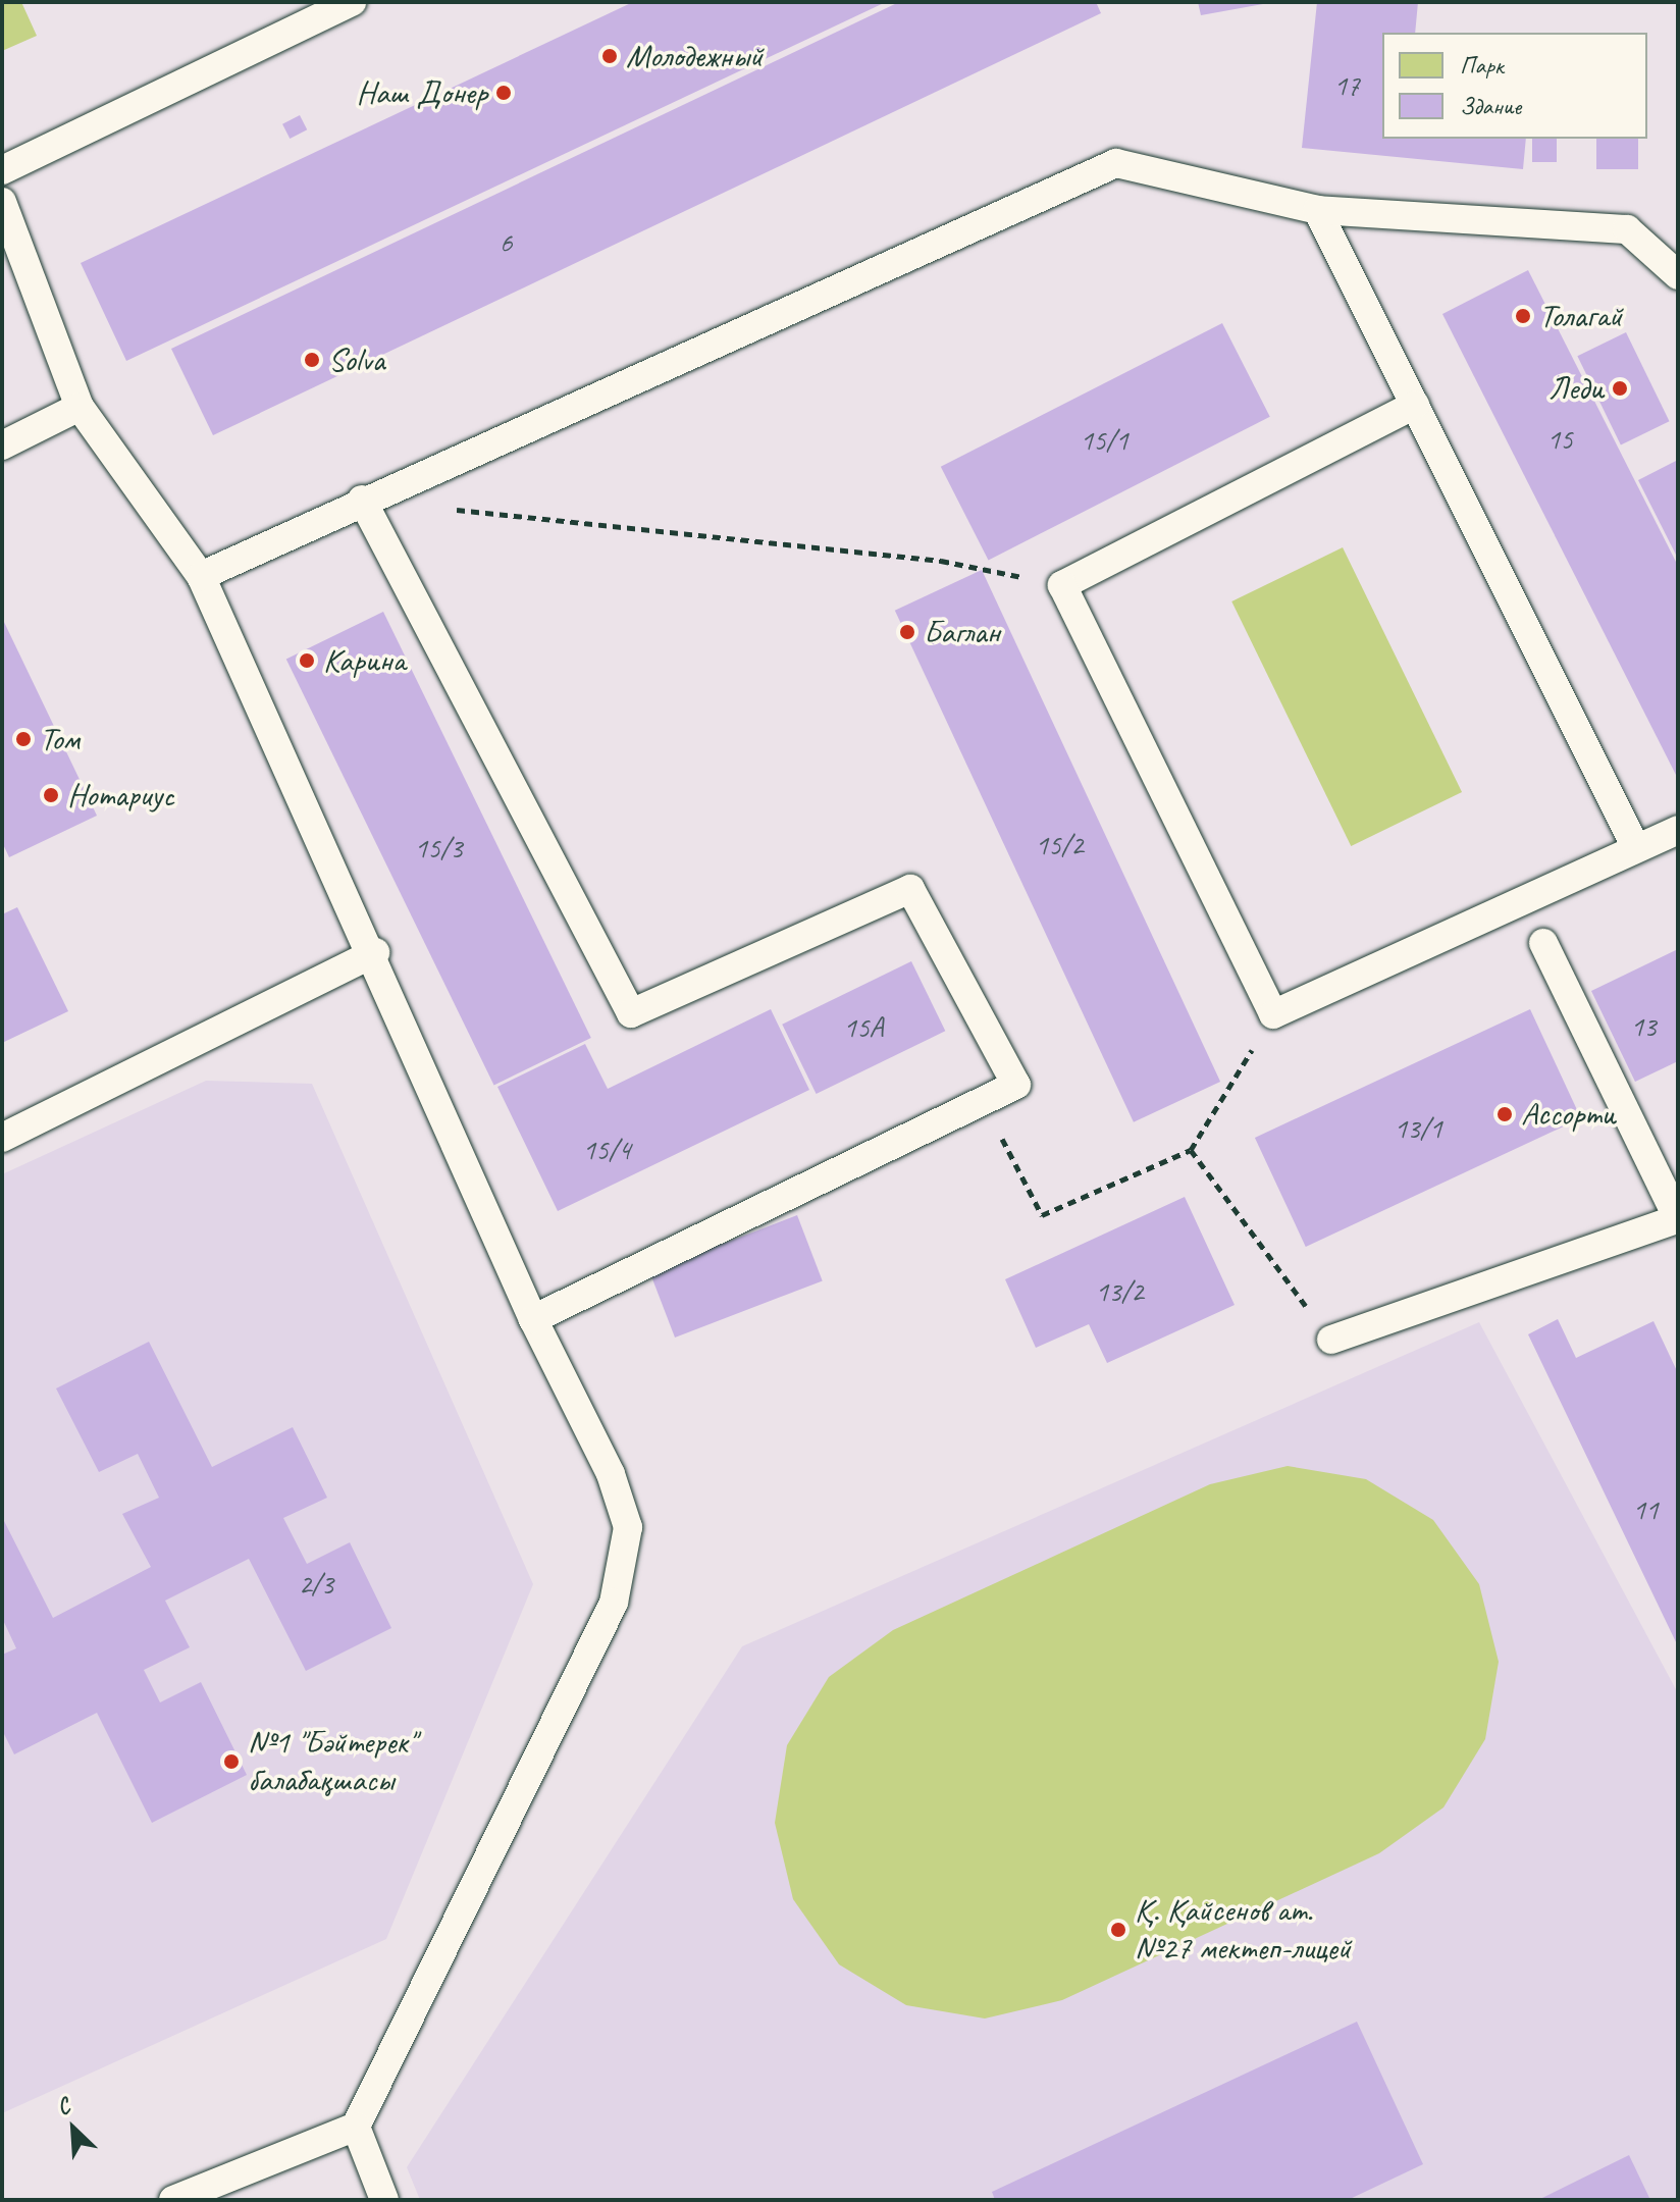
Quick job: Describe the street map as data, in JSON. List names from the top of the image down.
{
  "places": [
    "Молодежный",
    "Наш Донер",
    "Толагай",
    "Solva",
    "Леди",
    "Баглан",
    "Карина",
    "Том",
    "Нотариус",
    "Ассорти",
    "№1 \"Бәйтерек\" балабақшасы",
    "Қ. Қайсенов ат. №27 мектеп-лицей"
  ],
  "house_numbers": [
    "17",
    "6",
    "15",
    "15/1",
    "15/2",
    "15/3",
    "13",
    "15А",
    "13/1",
    "15/4",
    "13/2",
    "11",
    "2/3"
  ],
  "legend": ["Парк", "Здание"],
  "north": "top left"
}
